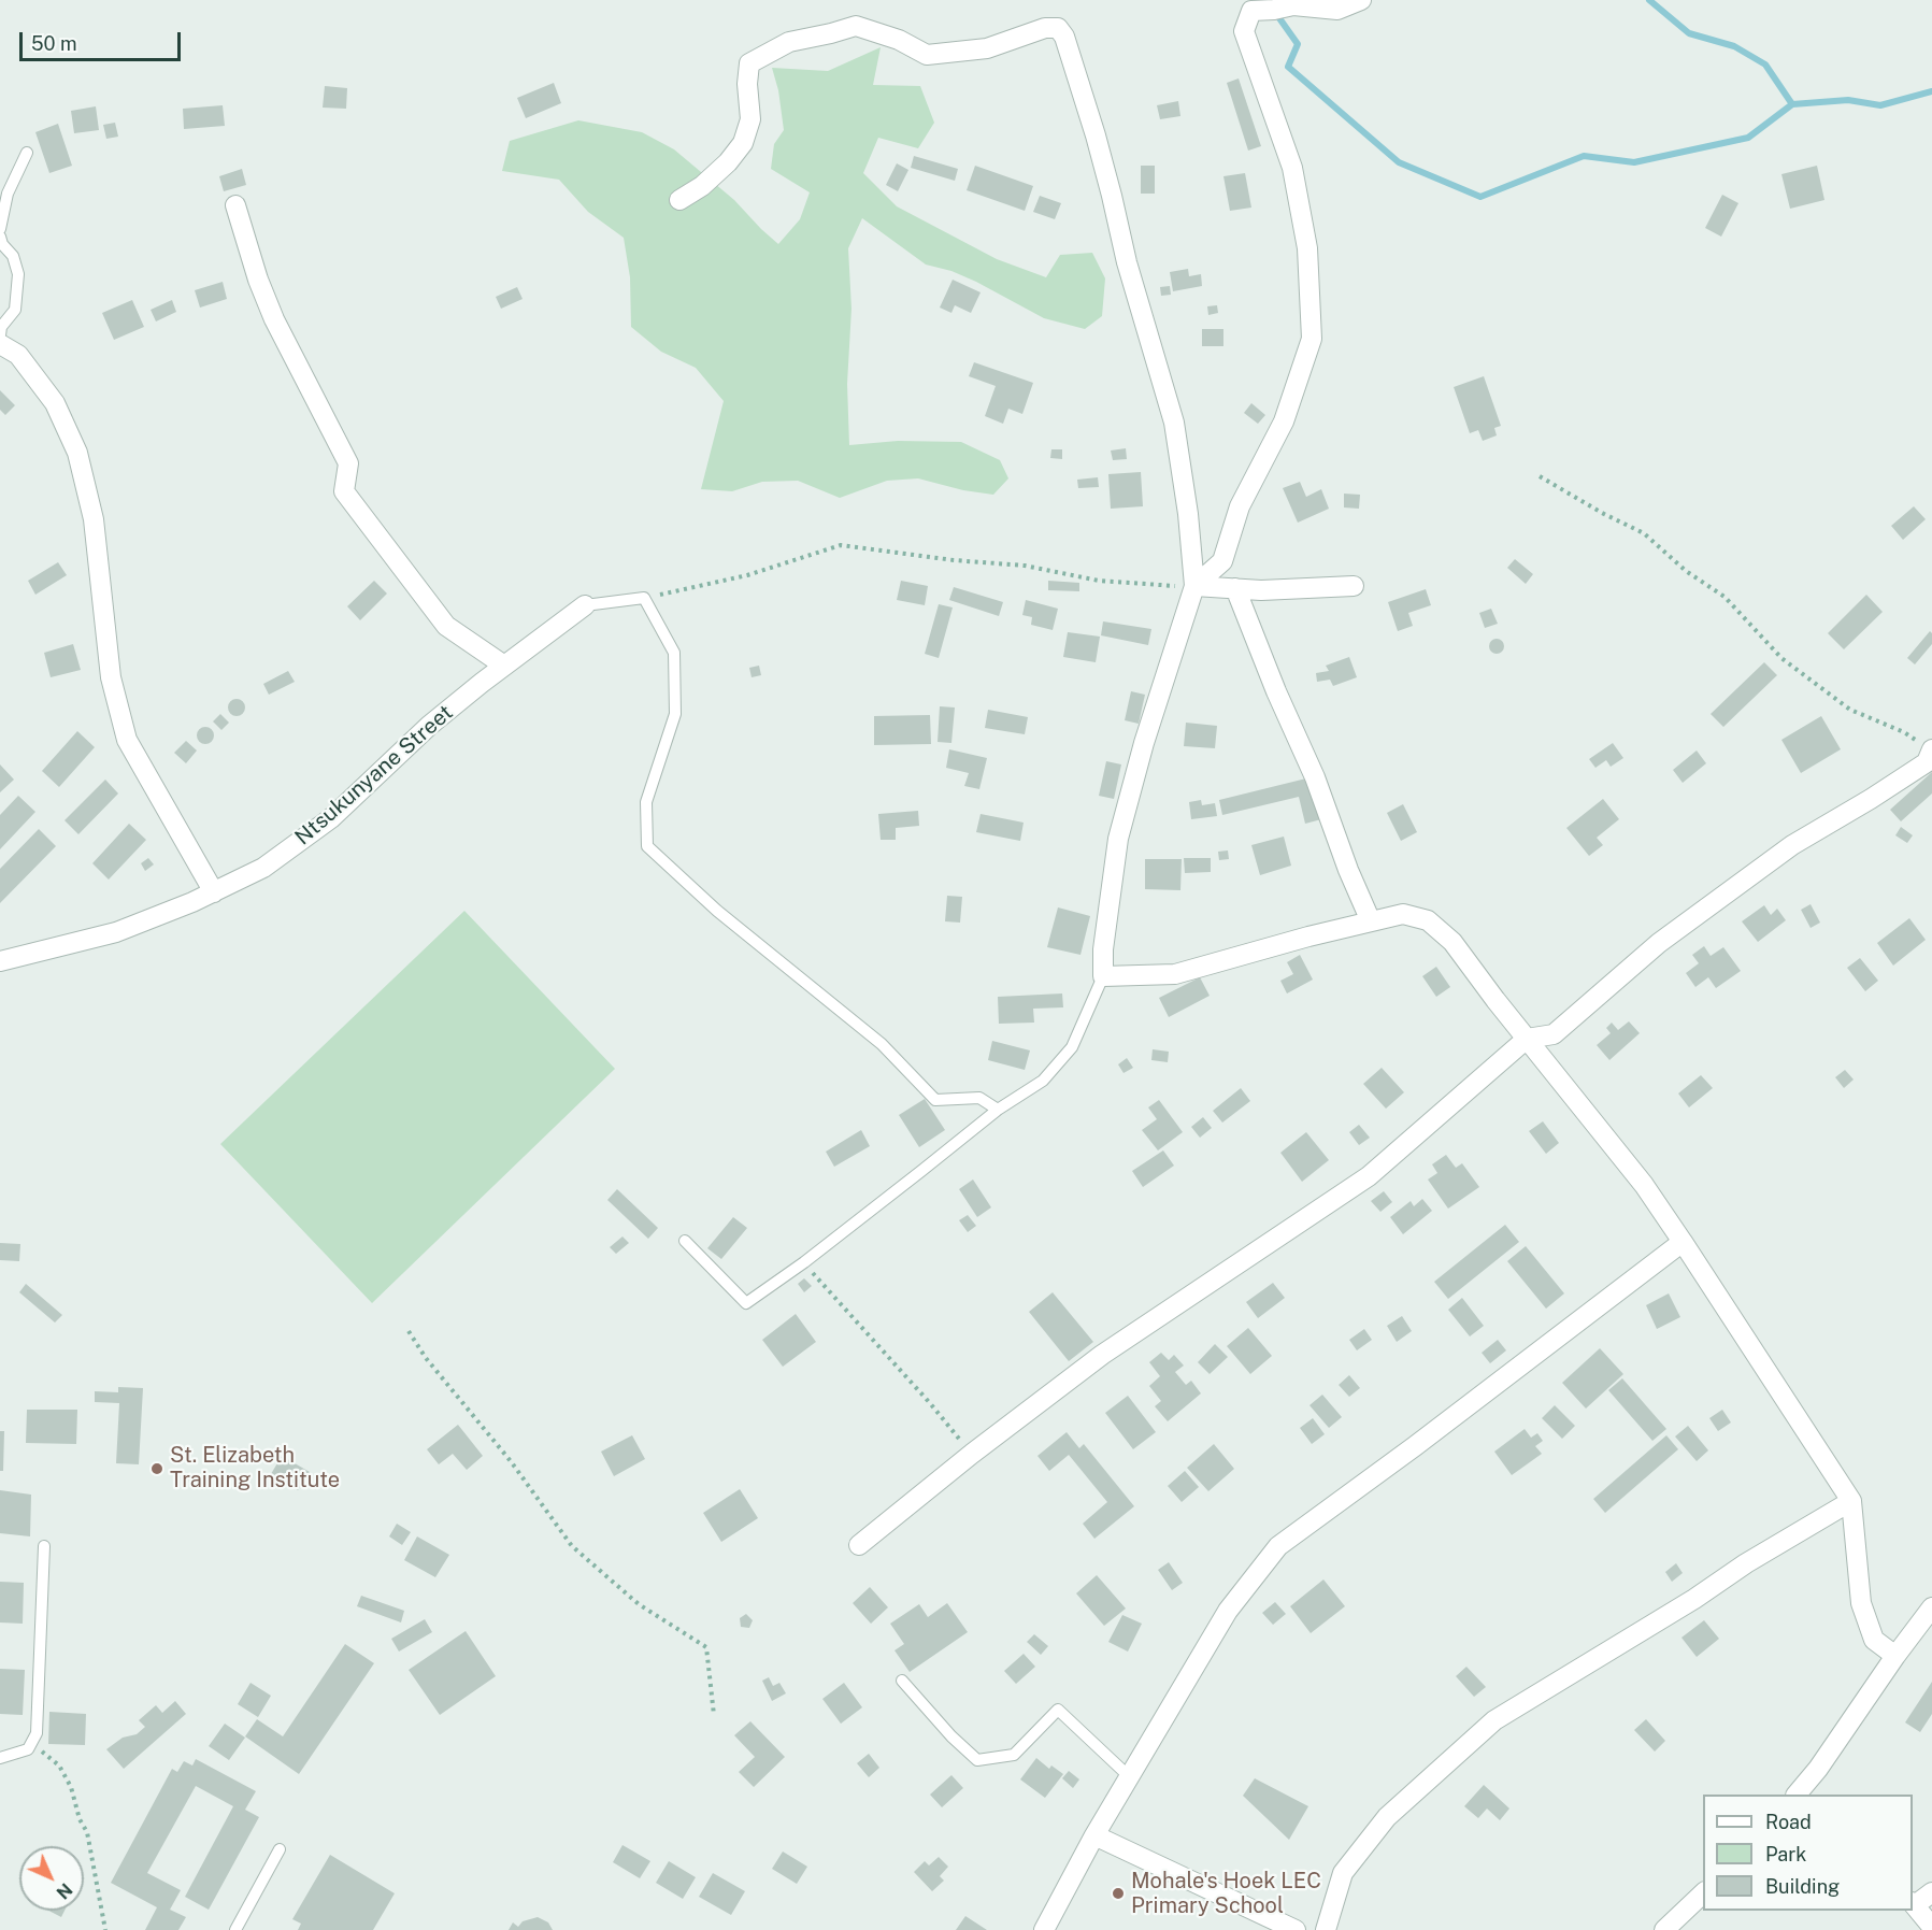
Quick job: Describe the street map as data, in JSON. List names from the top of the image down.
{
  "streets": {
    "street": ["Ntsukunyane Street"]
  },
  "places": ["St. Elizabeth Training Institute", "Mohale's Hoek LEC Primary School"],
  "legend": ["Road", "Park", "Building"],
  "scale_bar": "50 m",
  "north": "bottom right"
}
